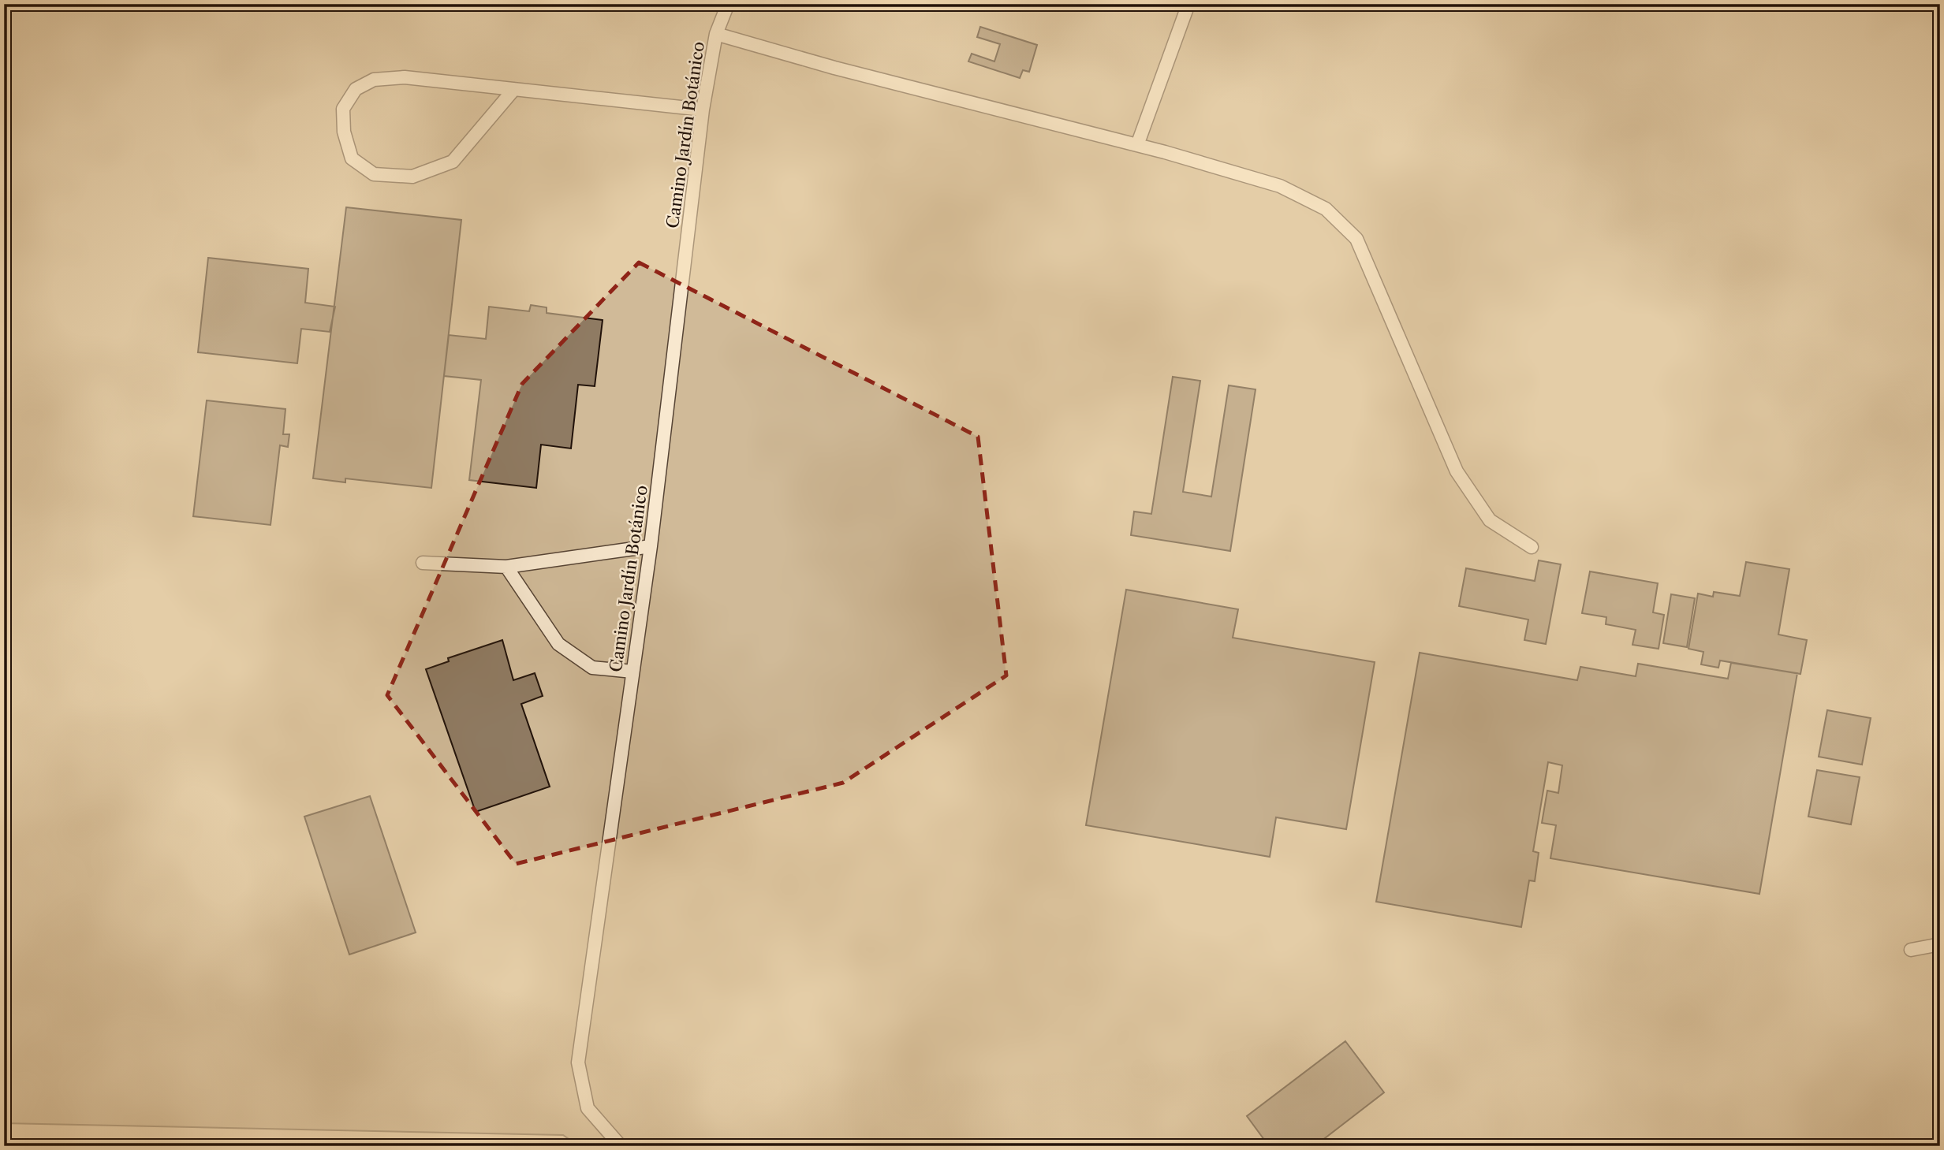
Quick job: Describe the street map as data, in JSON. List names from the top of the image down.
{
  "streets": {
    "lane": ["Camino Jardín Botánico"]
  }
}
